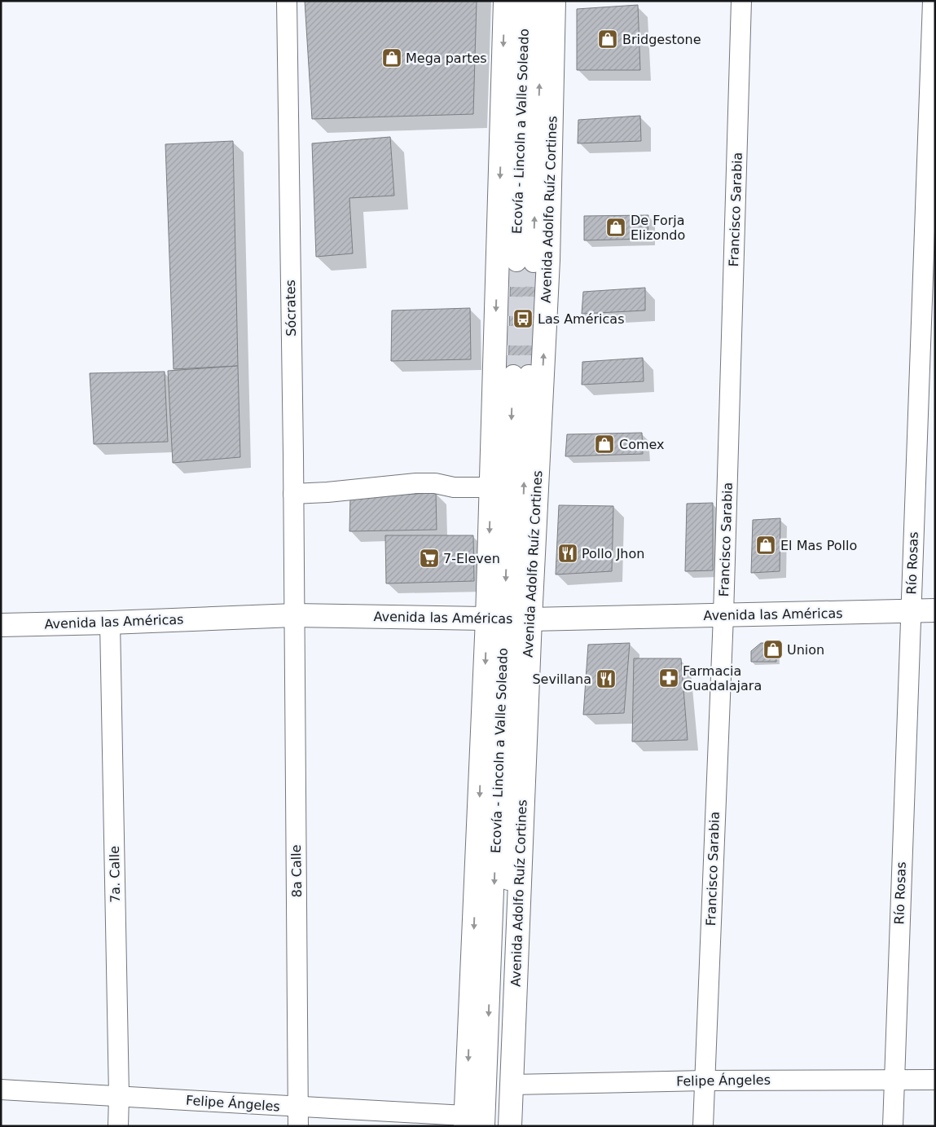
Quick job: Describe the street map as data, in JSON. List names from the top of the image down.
{
  "streets": {
    "main road": ["Avenida Adolfo Ruíz Cortines", "Avenida las Américas"],
    "street": [
      "Ecovía - Lincoln a Valle Soleado",
      "Francisco Sarabia",
      "Sócrates",
      "Río Rosas",
      "8a Calle",
      "7a. Calle",
      "Felipe Ángeles"
    ]
  },
  "crossings": [
    ["Ecovía - Lincoln a Valle Soleado", "Avenida Adolfo Ruíz Cortines"],
    ["Ecovía - Lincoln a Valle Soleado", "Avenida las Américas"],
    ["Avenida Adolfo Ruíz Cortines", "Avenida las Américas"],
    ["Avenida Adolfo Ruíz Cortines", "Felipe Ángeles"],
    ["Francisco Sarabia", "Avenida las Américas"],
    ["Francisco Sarabia", "Felipe Ángeles"],
    ["Sócrates", "Avenida las Américas"],
    ["Sócrates", "8a Calle"],
    ["Río Rosas", "Avenida las Américas"],
    ["Río Rosas", "Felipe Ángeles"],
    ["Avenida las Américas", "8a Calle"],
    ["Avenida las Américas", "7a. Calle"],
    ["8a Calle", "Felipe Ángeles"],
    ["7a. Calle", "Felipe Ángeles"]
  ],
  "places": {
    "shop": [
      "Bridgestone",
      "Mega partes",
      "De Forja Elizondo",
      "Comex",
      "El Mas Pollo",
      "Union"
    ],
    "bus stop": ["Las Américas"],
    "restaurant": ["Pollo Jhon", "Sevillana"],
    "supermarket": ["7-Eleven"],
    "pharmacy": ["Farmacia Guadalajara"]
  }
}
